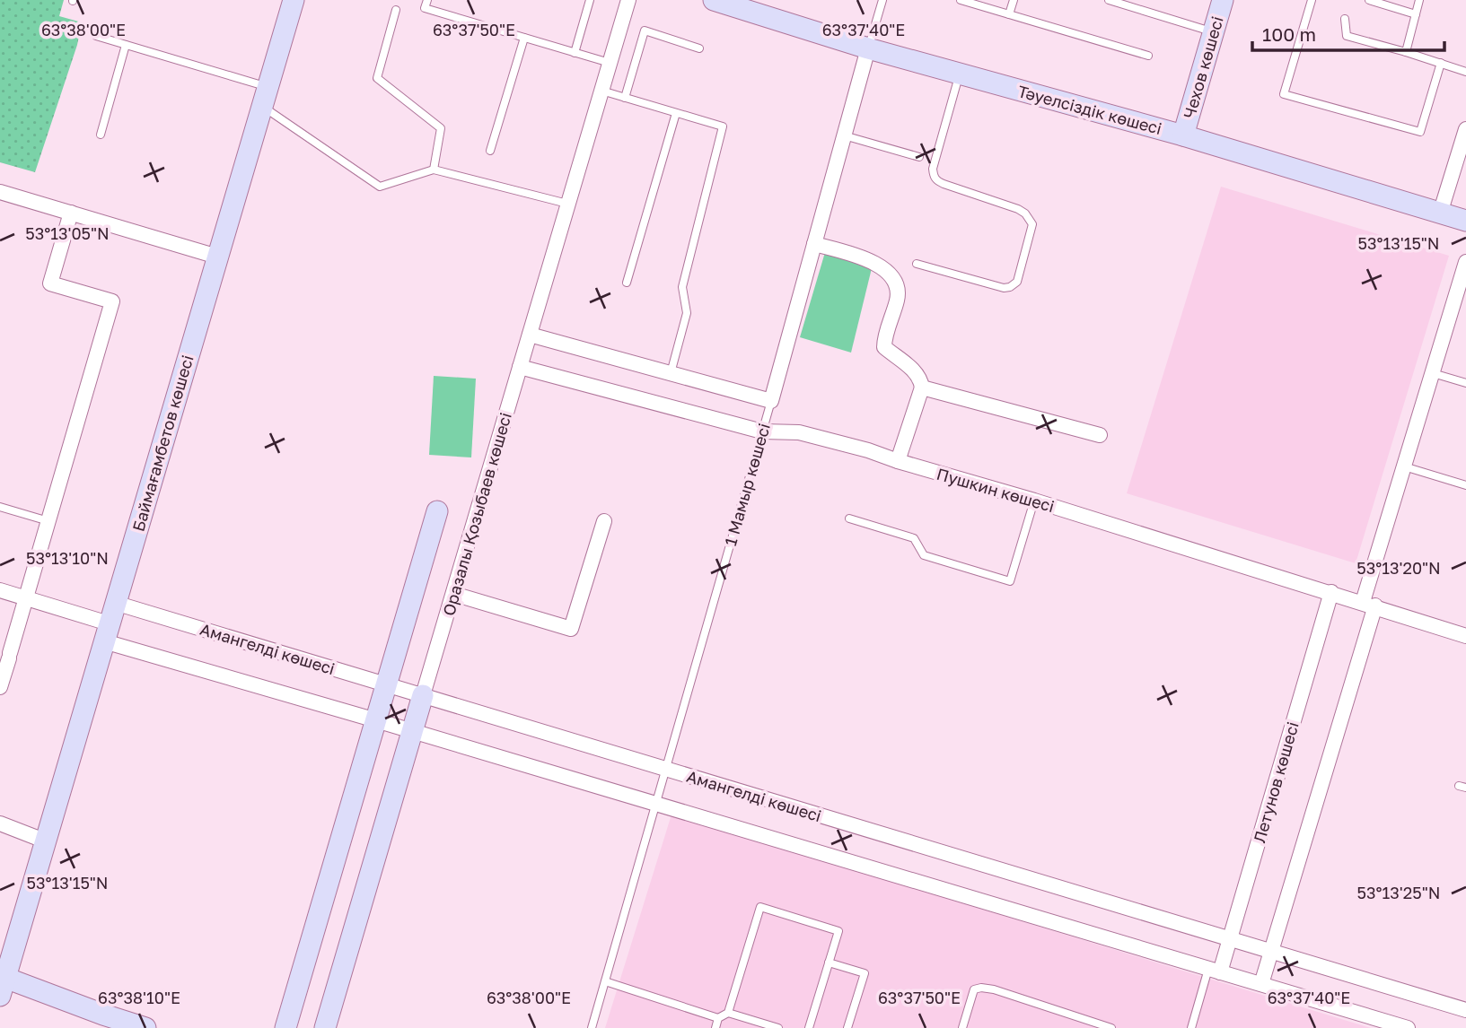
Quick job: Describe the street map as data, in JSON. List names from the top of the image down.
{
  "streets": {
    "main road": [
      "Чехов көшесі",
      "Тәуелсіздік көшесі",
      "Баймағамбетов көшесі",
      "Оразалы Қозыбаев көшесі"
    ],
    "street": [
      "1 Мамыр көшесі",
      "Пушкин көшесі",
      "Амангелді көшесі",
      "Летунов көшесі"
    ]
  },
  "crossings": [
    ["Чехов көшесі", "Тәуелсіздік көшесі"],
    ["Тәуелсіздік көшесі", "1 Мамыр көшесі"],
    ["Баймағамбетов көшесі", "Амангелді көшесі"],
    ["1 Мамыр көшесі", "Пушкин көшесі"],
    ["1 Мамыр көшесі", "Амангелді көшесі"],
    ["Пушкин көшесі", "Оразалы Қозыбаев көшесі"],
    ["Пушкин көшесі", "Летунов көшесі"],
    ["Оразалы Қозыбаев көшесі", "Амангелді көшесі"],
    ["Амангелді көшесі", "Летунов көшесі"]
  ],
  "scale_bar": "100 m",
  "coordinates": [
    "63°38'00\"E",
    "63°37'50\"E",
    "63°37'40\"E",
    "53°13'05\"N",
    "53°13'15\"N",
    "53°13'10\"N",
    "53°13'20\"N",
    "53°13'25\"N",
    "63°38'10\"E"
  ]
}
